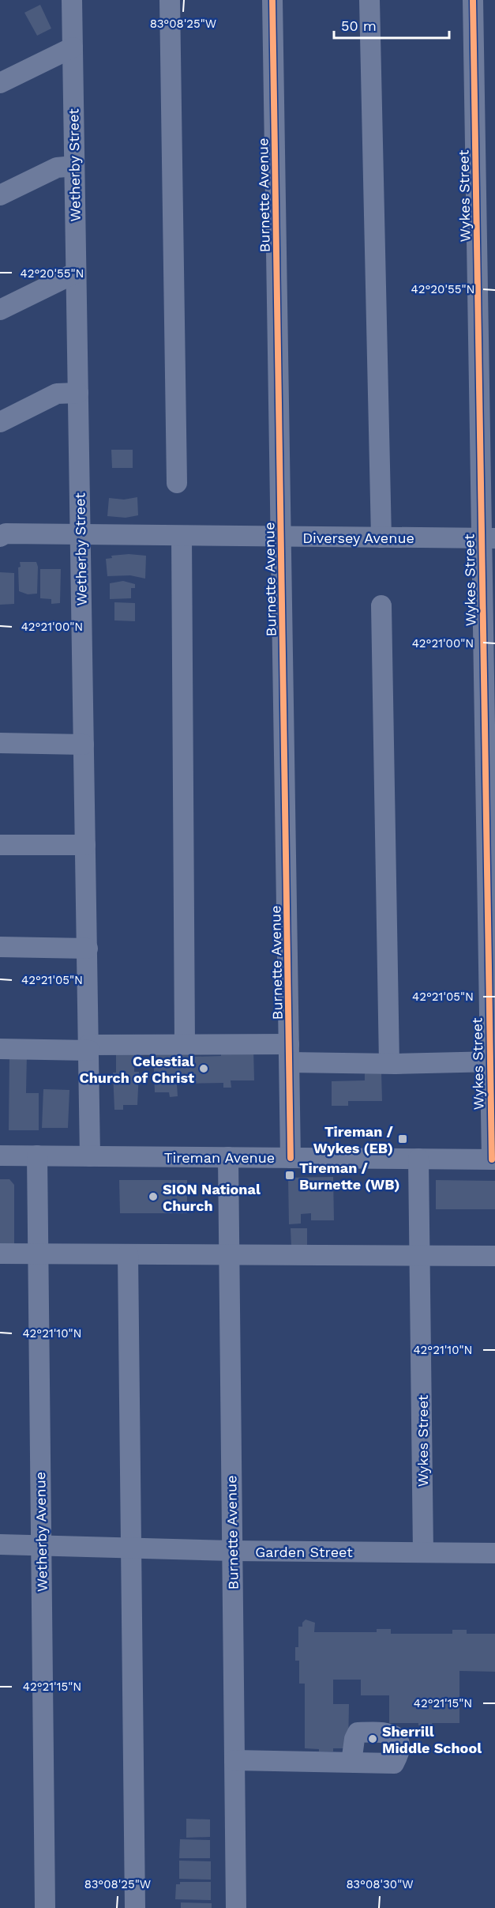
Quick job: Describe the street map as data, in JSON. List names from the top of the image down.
{
  "streets": {
    "street": [
      "Wetherby Street",
      "Burnette Avenue",
      "Wykes Street",
      "Diversey Avenue",
      "Tireman Avenue",
      "Wetherby Avenue",
      "Garden Street"
    ]
  },
  "crossings": [
    ["Wetherby Street", "Diversey Avenue"],
    ["Wetherby Street", "Tireman Avenue"],
    ["Burnette Avenue", "Diversey Avenue"],
    ["Burnette Avenue", "Tireman Avenue"],
    ["Burnette Avenue", "Garden Street"],
    ["Wykes Street", "Diversey Avenue"],
    ["Wykes Street", "Tireman Avenue"],
    ["Wykes Street", "Garden Street"],
    ["Tireman Avenue", "Wetherby Avenue"],
    ["Wetherby Avenue", "Garden Street"]
  ],
  "places": {
    "other": ["Celestial Church of Christ", "SION National Church", "Sherrill Middle School"],
    "transit": ["Tireman / Wykes (EB)", "Tireman / Burnette (WB)"]
  },
  "scale_bar": "50 m",
  "coordinates": [
    "83°08'25\"W",
    "42°20'55\"N",
    "42°21'00\"N",
    "42°21'05\"N",
    "42°21'10\"N",
    "42°21'15\"N",
    "83°08'30\"W"
  ]
}
